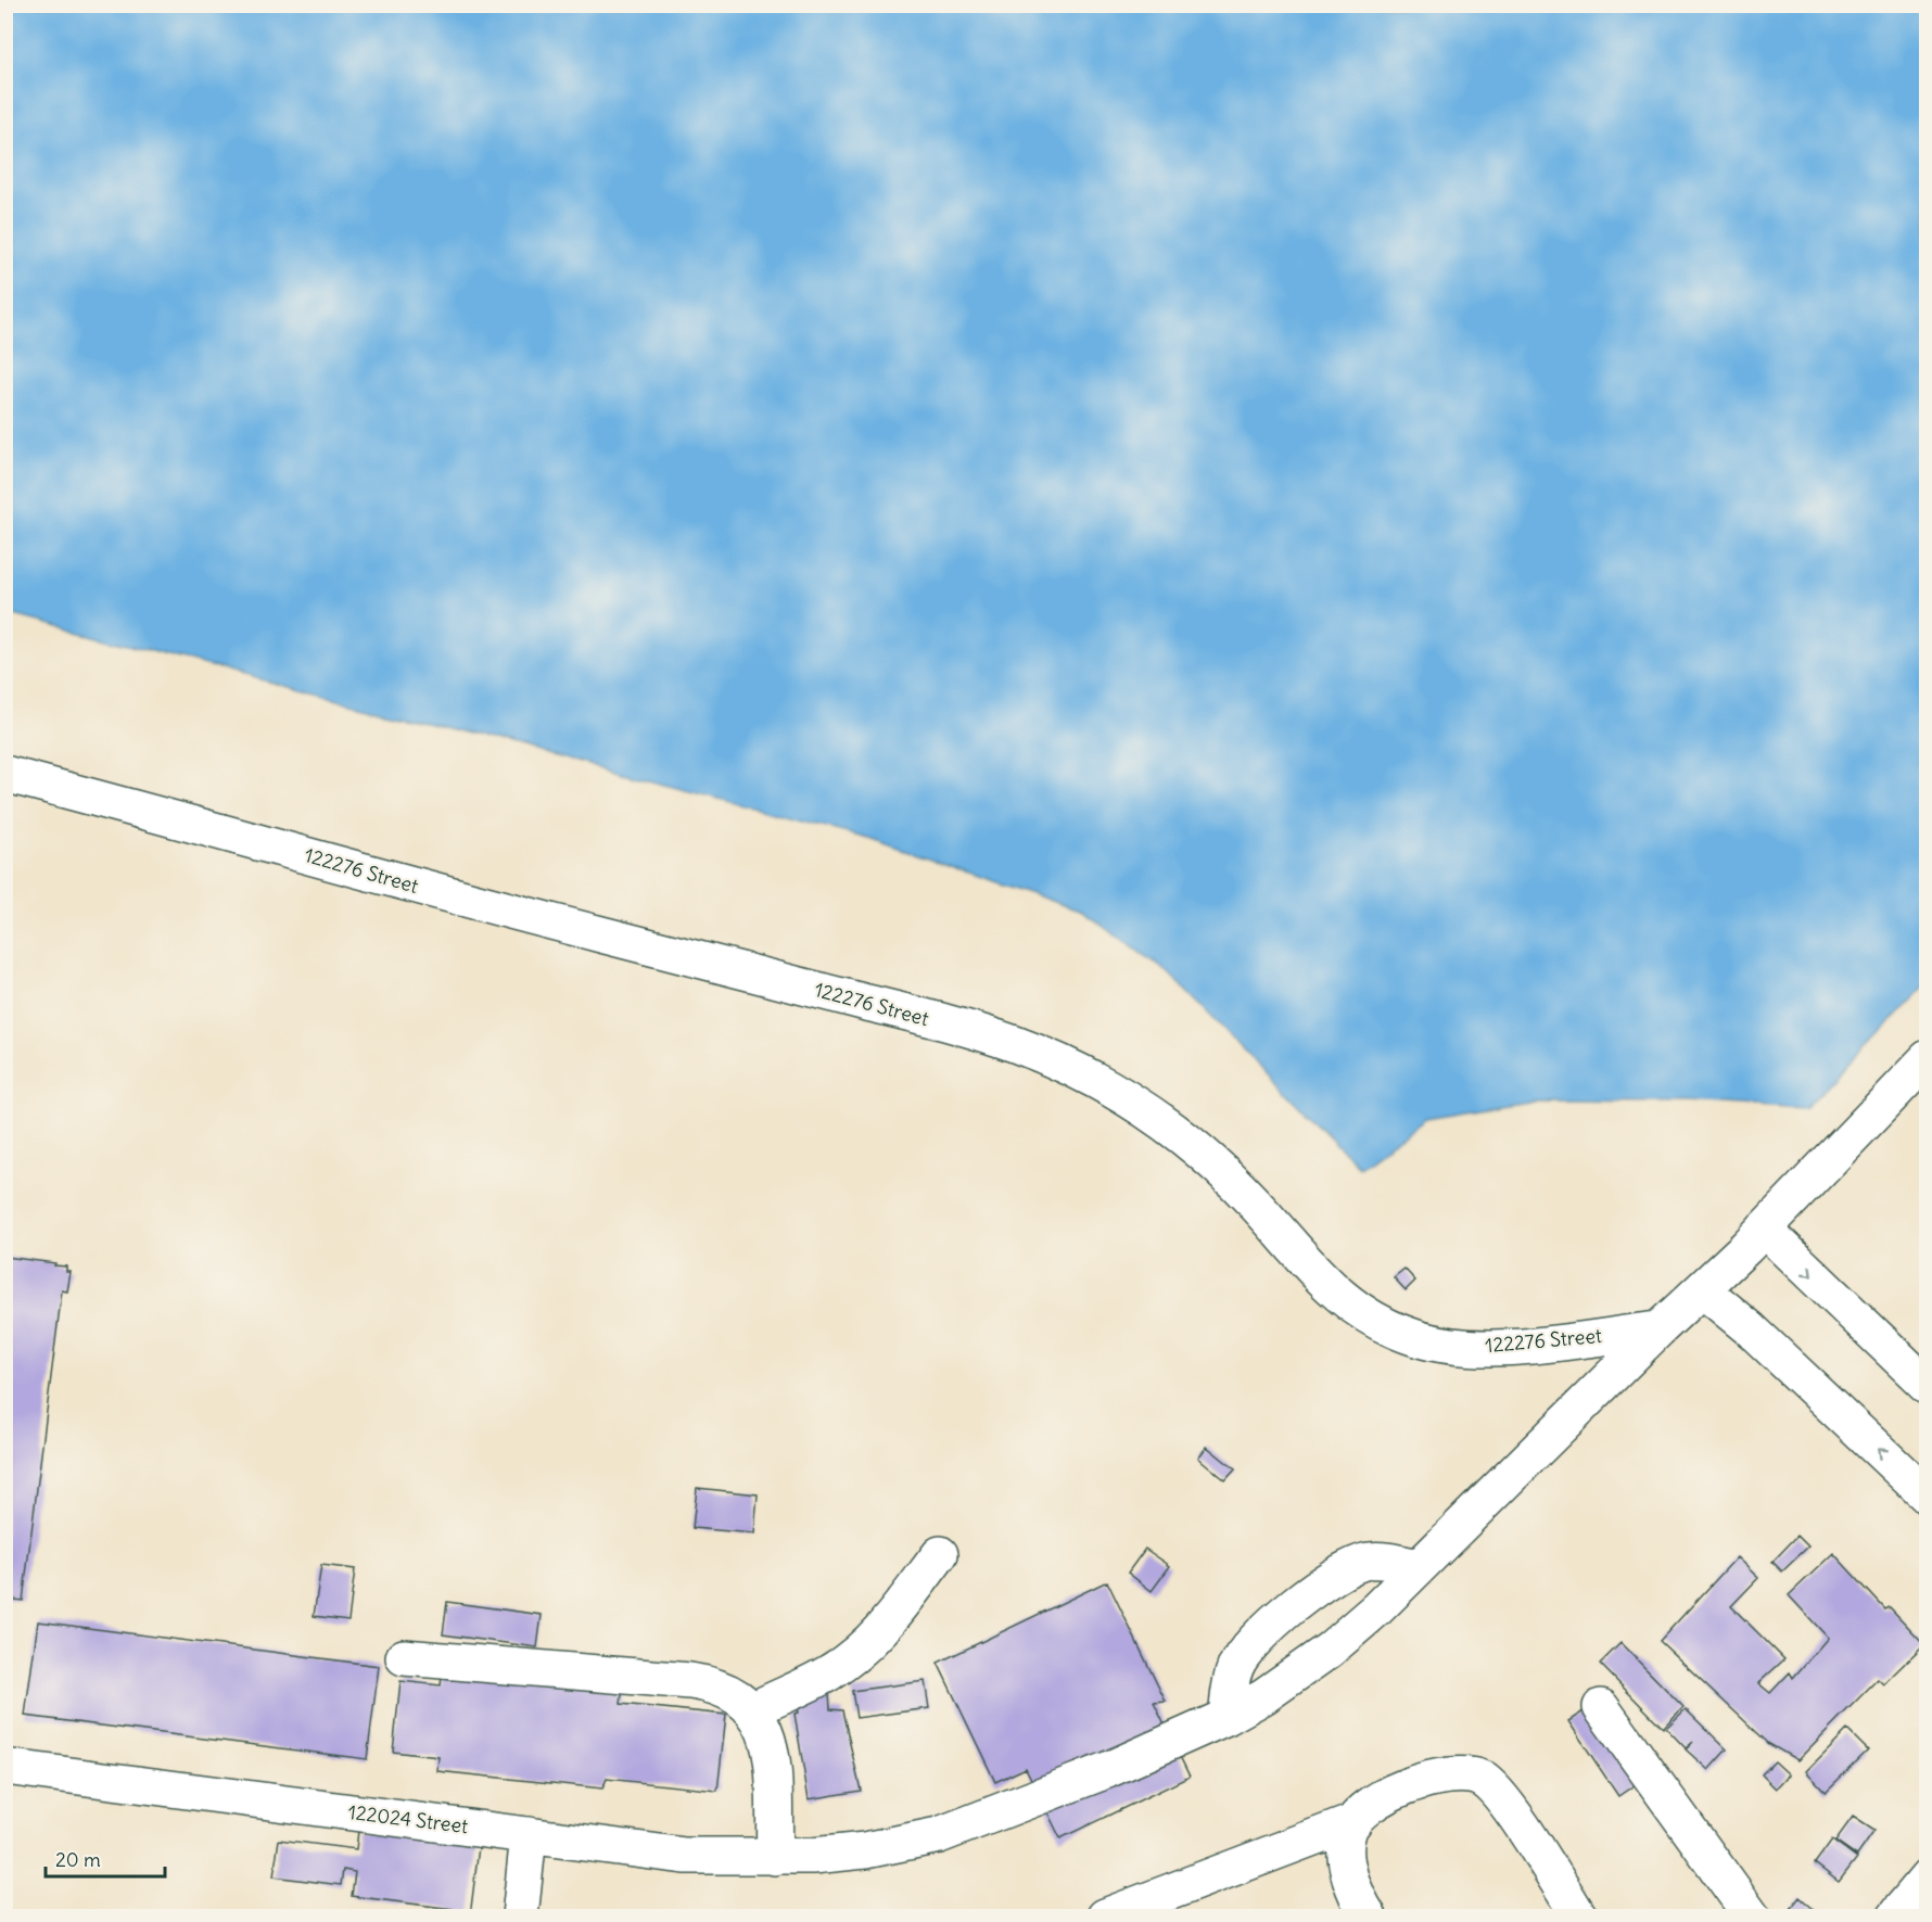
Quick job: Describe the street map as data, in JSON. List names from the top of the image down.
{
  "streets": {
    "street": ["122276 Street", "122024 Street"]
  },
  "crossings": [
    ["122276 Street", "122024 Street"]
  ],
  "scale_bar": "20 m"
}
